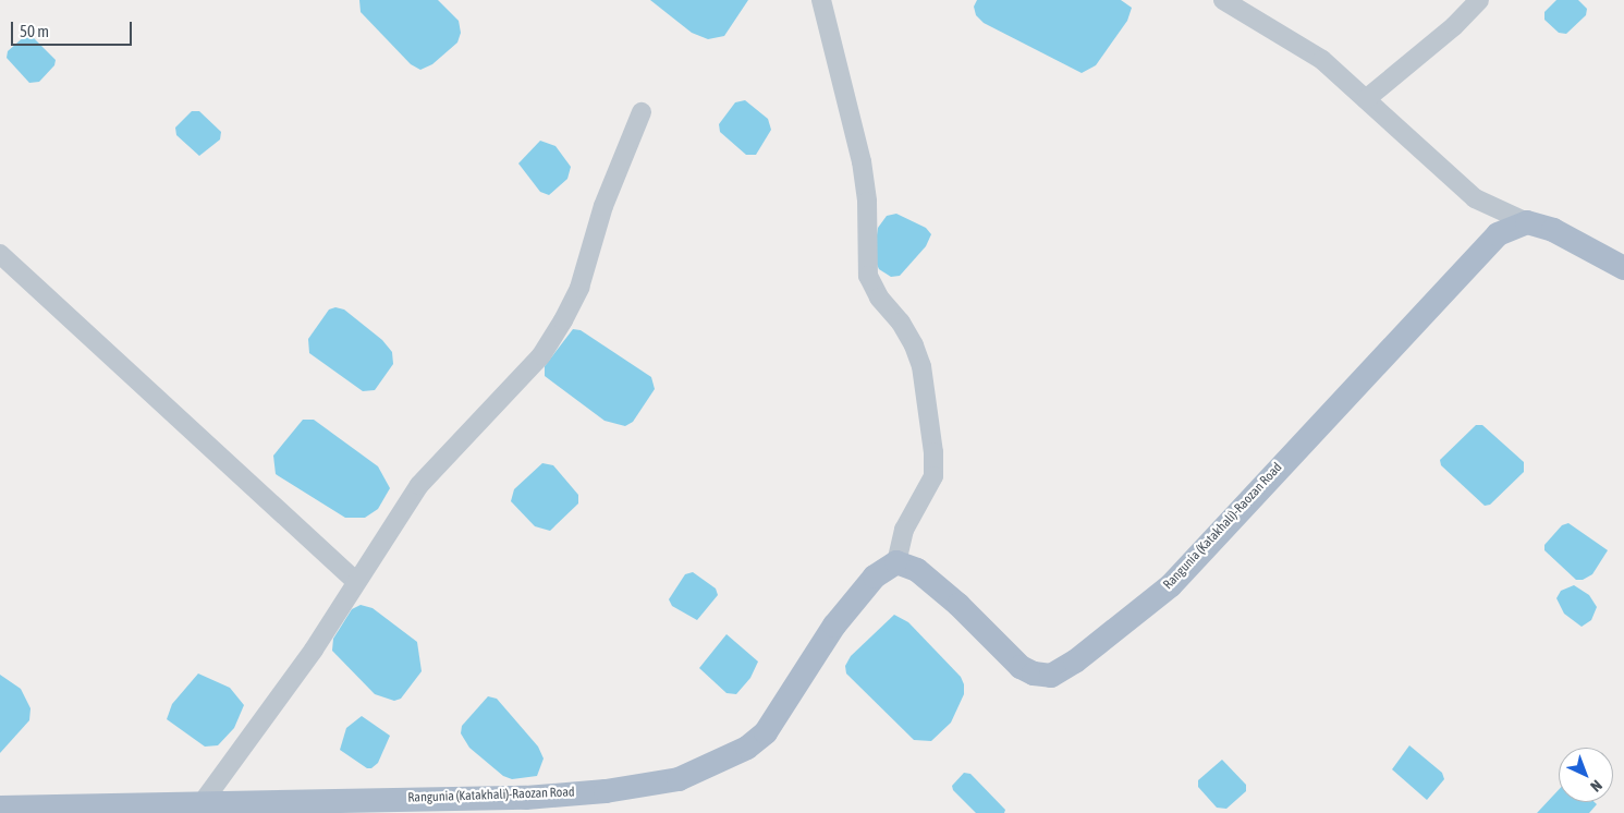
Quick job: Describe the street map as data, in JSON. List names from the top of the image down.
{
  "streets": {
    "main road": ["Rangunia (Katakhali)-Raozan Road"]
  },
  "scale_bar": "50 m",
  "north": "bottom right"
}
